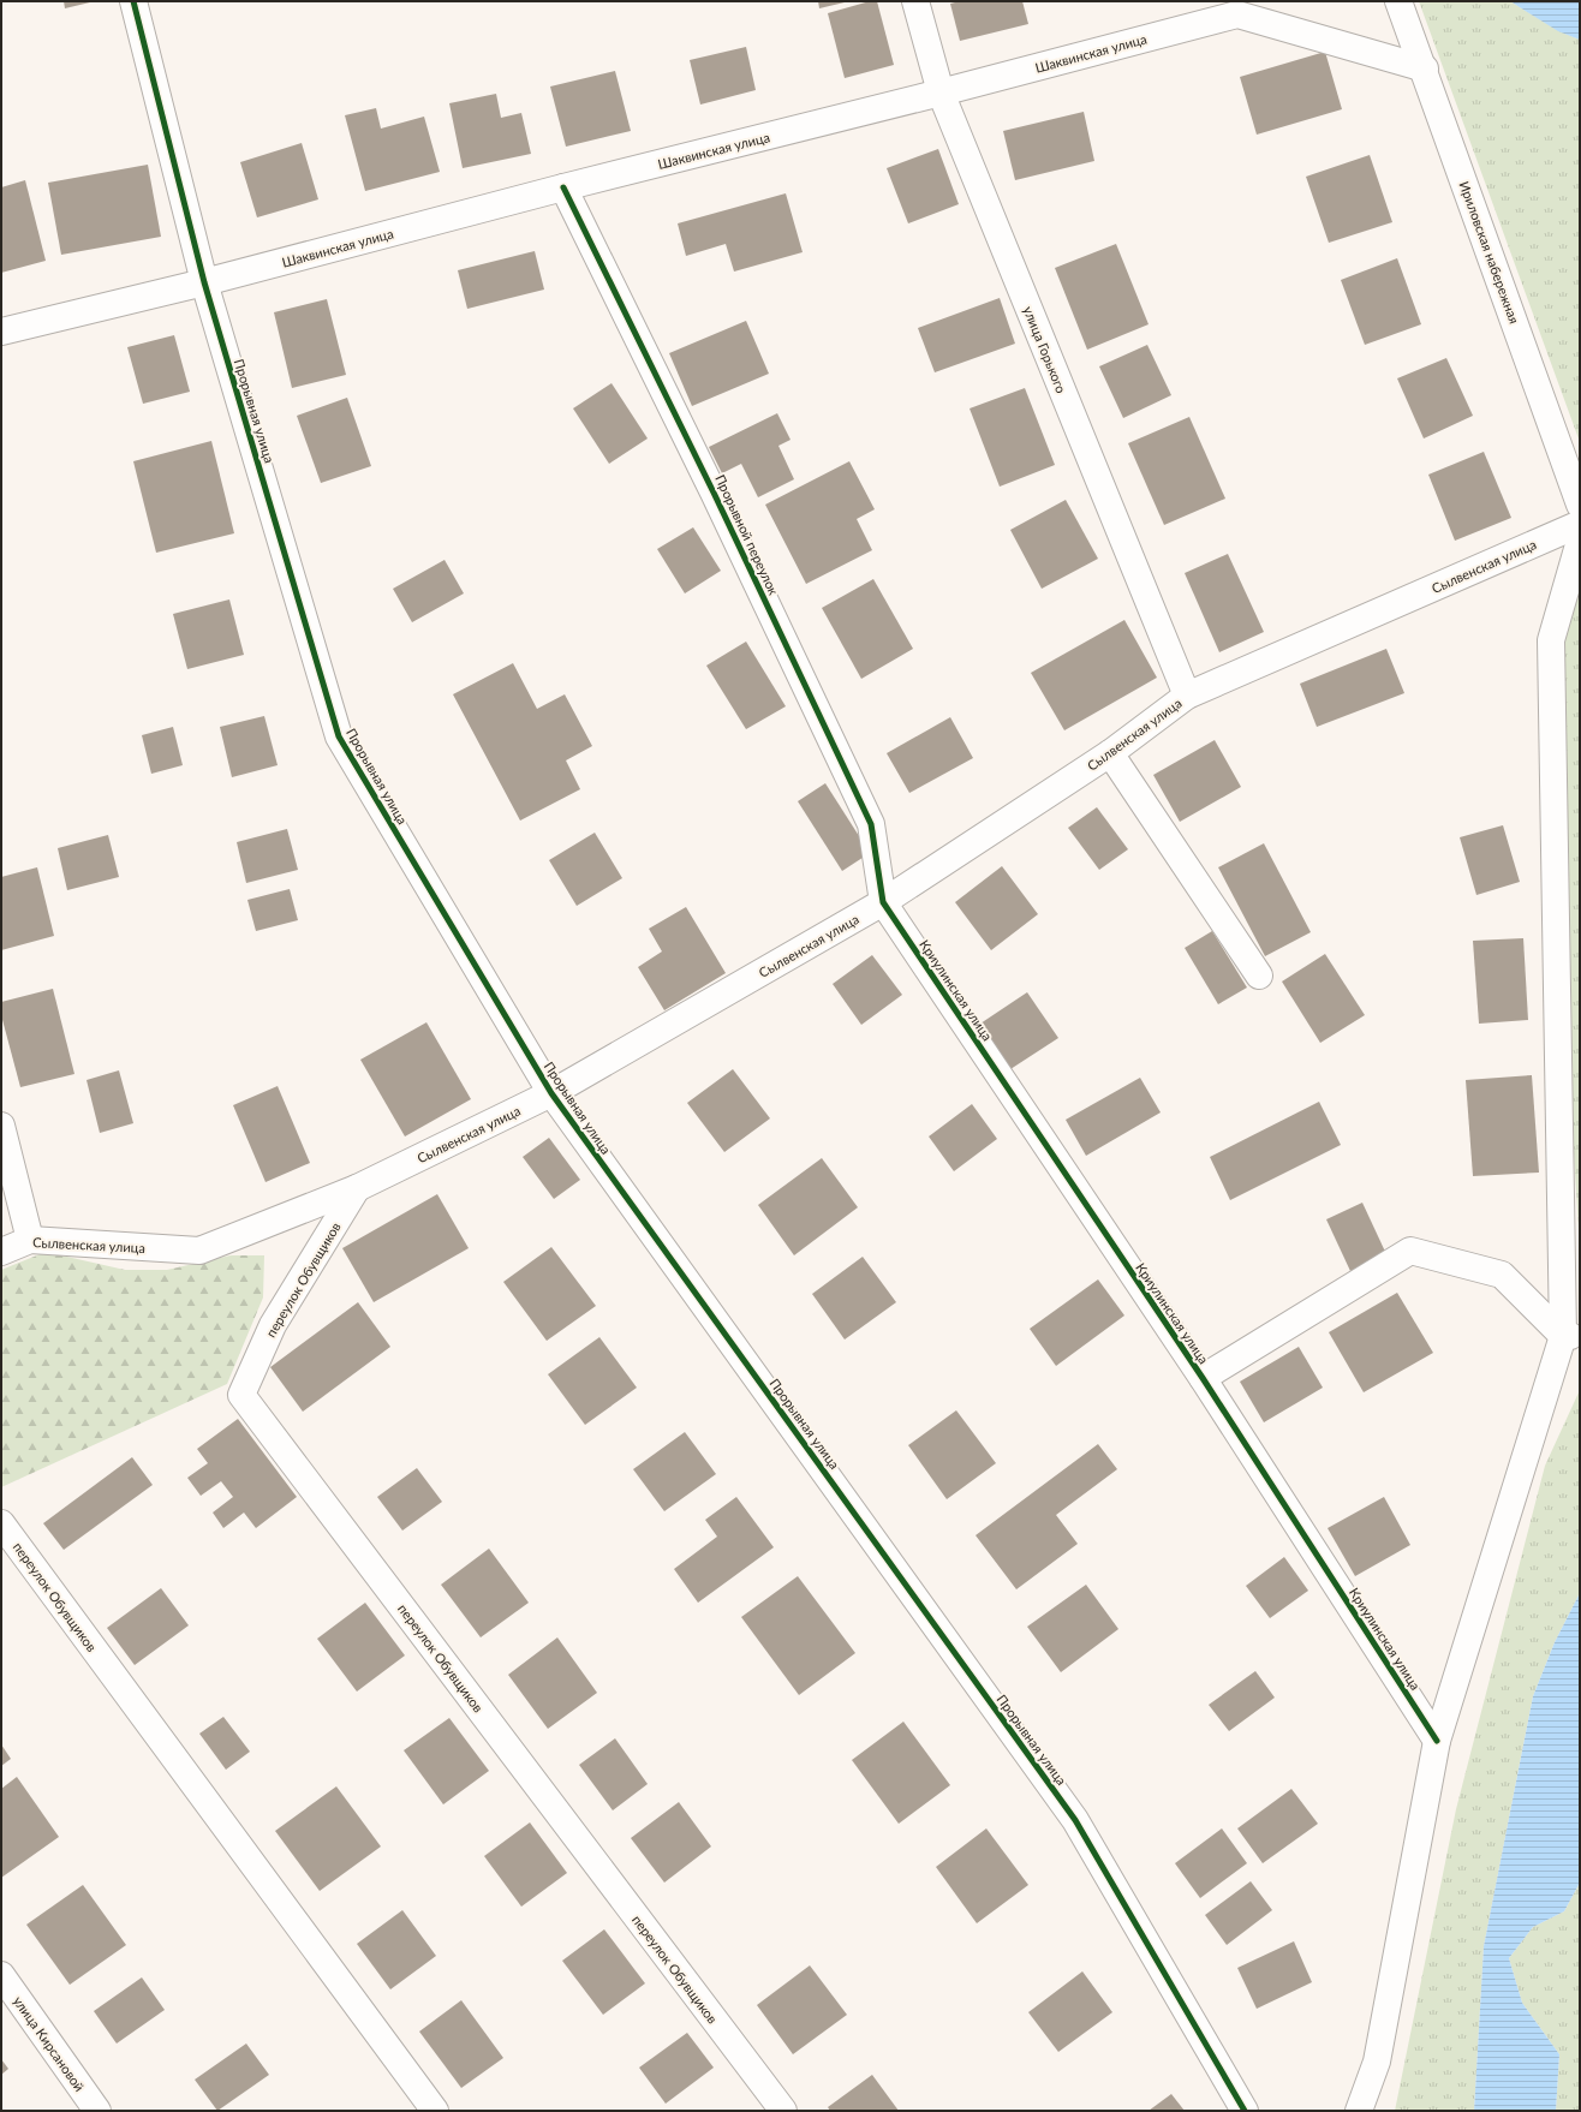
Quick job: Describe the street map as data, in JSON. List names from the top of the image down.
{
  "streets": {
    "street": [
      "Шаквинская улица",
      "Ириловская набережная",
      "улица Горького",
      "Прорывная улица",
      "Прорывной переулок",
      "Сылвенская улица",
      "Криулинская улица",
      "переулок Обувщиков",
      "улица Кирсановой"
    ]
  },
  "crossings": [
    ["Шаквинская улица", "Ириловская набережная"],
    ["Шаквинская улица", "улица Горького"],
    ["Шаквинская улица", "Прорывная улица"],
    ["Шаквинская улица", "Прорывной переулок"],
    ["улица Горького", "Сылвенская улица"],
    ["Прорывная улица", "Сылвенская улица"],
    ["Прорывной переулок", "Сылвенская улица"],
    ["Прорывной переулок", "Криулинская улица"],
    ["Сылвенская улица", "Криулинская улица"],
    ["Сылвенская улица", "переулок Обувщиков"]
  ]
}
